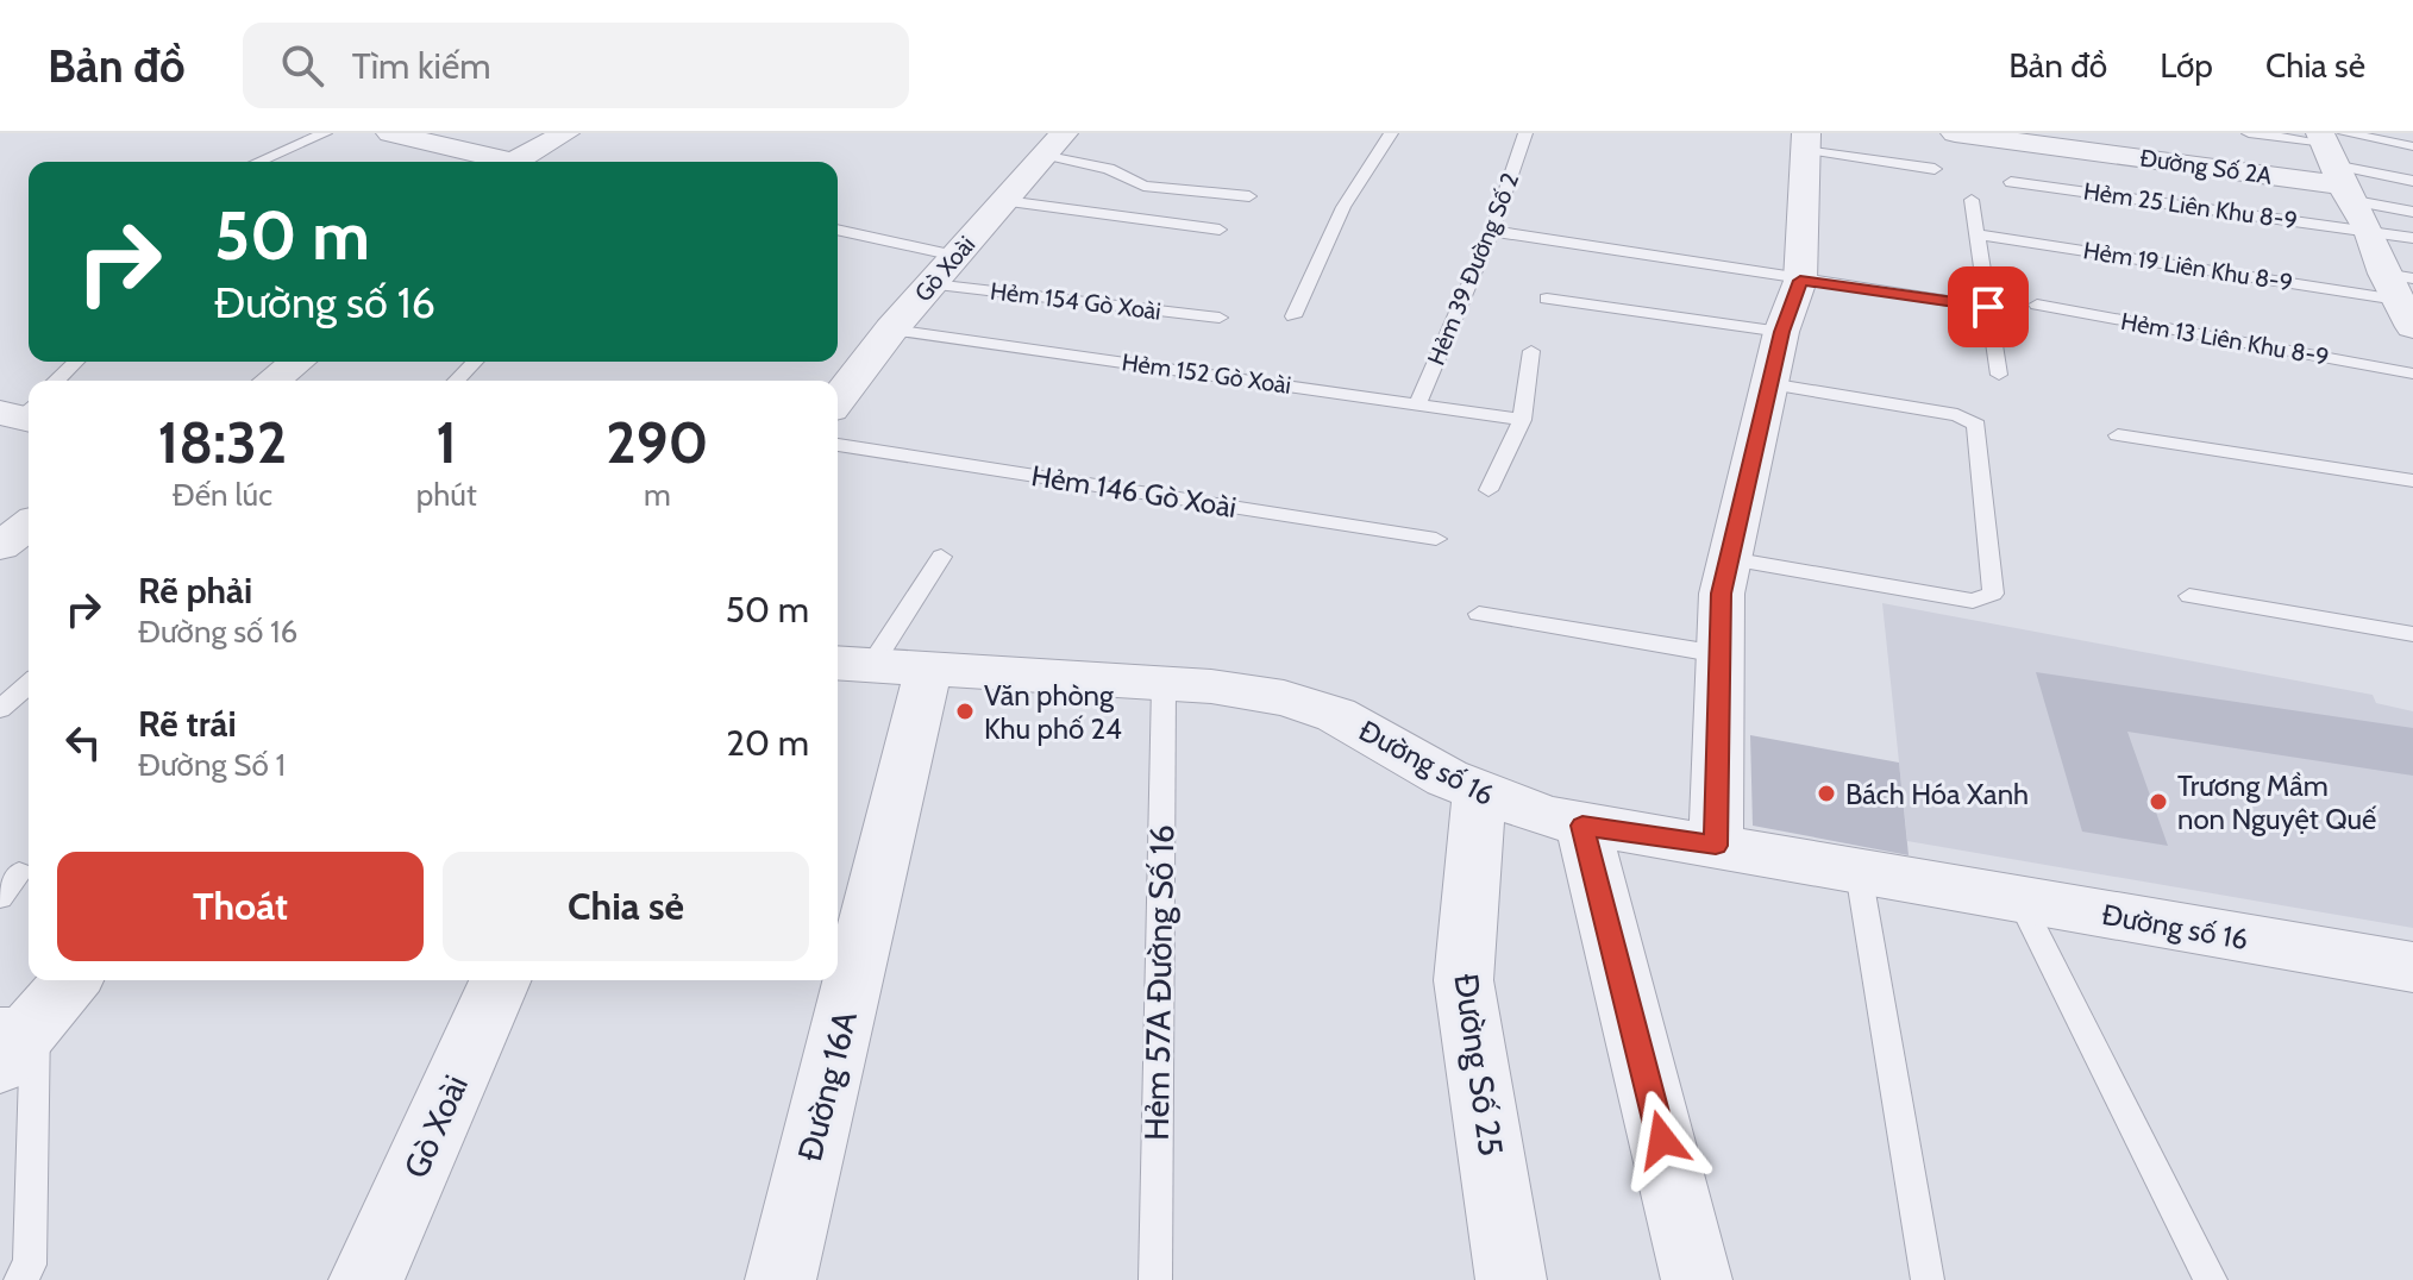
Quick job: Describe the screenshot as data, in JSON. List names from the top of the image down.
{
  "streets": {
    "street": [
      "Đường Số 2A",
      "Gò Xoài",
      "Đường số 16",
      "Đường Số 25",
      "Đường 16A"
    ],
    "lane": [
      "Hẻm 25 Liên Khu 8-9",
      "Hẻm 19 Liên Khu 8-9",
      "Hẻm 39 Đường Số 2",
      "Hẻm 154 Gò Xoài",
      "Hẻm 13 Liên Khu 8-9",
      "Hẻm 152 Gò Xoài",
      "Hẻm 146 Gò Xoài",
      "Hẻm 57A Đường Số 16"
    ]
  },
  "crossings": [
    ["Gò Xoài", "Hẻm 154 Gò Xoài"],
    ["Gò Xoài", "Hẻm 152 Gò Xoài"],
    ["Hẻm 39 Đường Số 2", "Hẻm 152 Gò Xoài"],
    ["Đường số 16", "Hẻm 57A Đường Số 16"],
    ["Đường số 16", "Đường Số 25"],
    ["Đường số 16", "Đường 16A"]
  ],
  "places": ["Văn phòng Khu phố 24", "Bách Hóa Xanh", "Trương Mầm non Nguyệt Quế"],
  "page": {
    "header": "Bản đồ",
    "search": "Tìm kiếm",
    "nav": ["Bản đồ", "Lớp", "Chia sẻ"],
    "turn": ["50 m", "Đường số 16"],
    "eta": [
      "18:32",
      "Đến lúc",
      "1",
      "phút",
      "290",
      "m"
    ],
    "list": [
      {
        "name": "Rẽ phải",
        "note": "Đường số 16",
        "value": "50 m"
      },
      {
        "name": "Rẽ trái",
        "note": "Đường Số 1",
        "value": "20 m"
      }
    ],
    "buttons": ["Thoát", "Chia sẻ"]
  }
}
